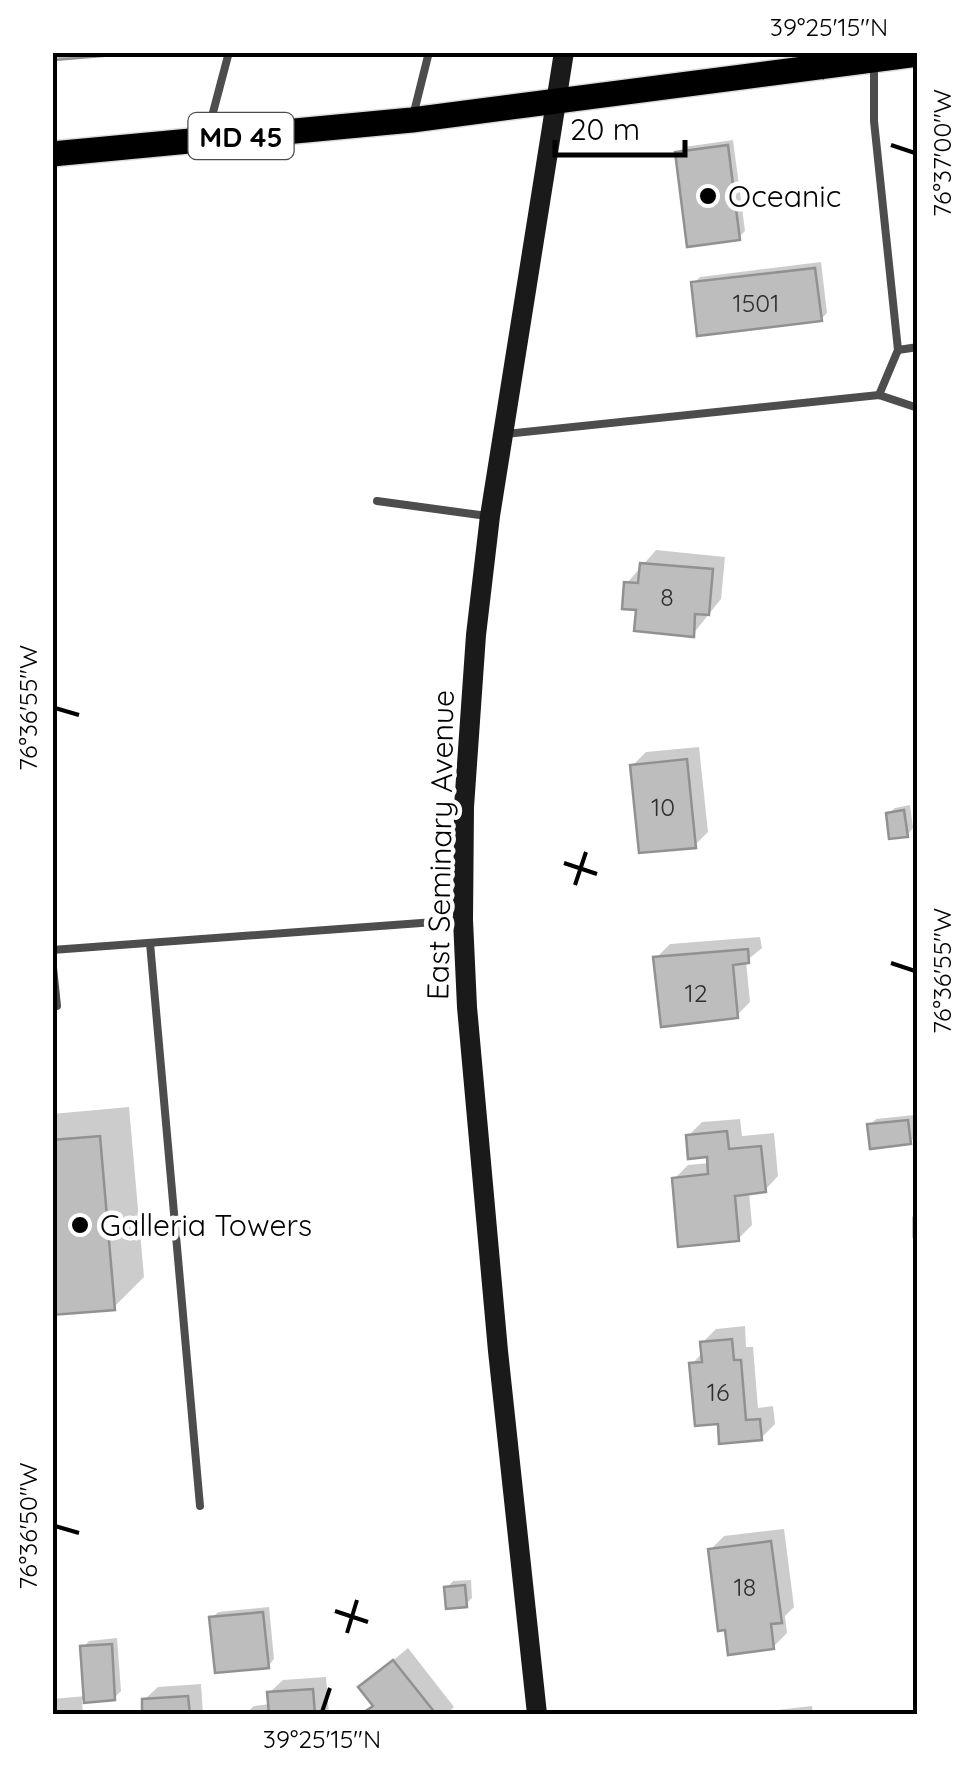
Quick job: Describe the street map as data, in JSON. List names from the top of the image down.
{
  "streets": {
    "main road": ["MD 45"],
    "street": ["East Seminary Avenue"]
  },
  "crossings": [
    ["MD 45", "East Seminary Avenue"]
  ],
  "places": ["Oceanic", "Galleria Towers"],
  "house_numbers": [
    "1501",
    "8",
    "10",
    "12",
    "16",
    "18"
  ],
  "scale_bar": "20 m",
  "coordinates": [
    "39°25'15\"N",
    "76°37'00\"W",
    "76°36'55\"W",
    "76°36'50\"W"
  ]
}
